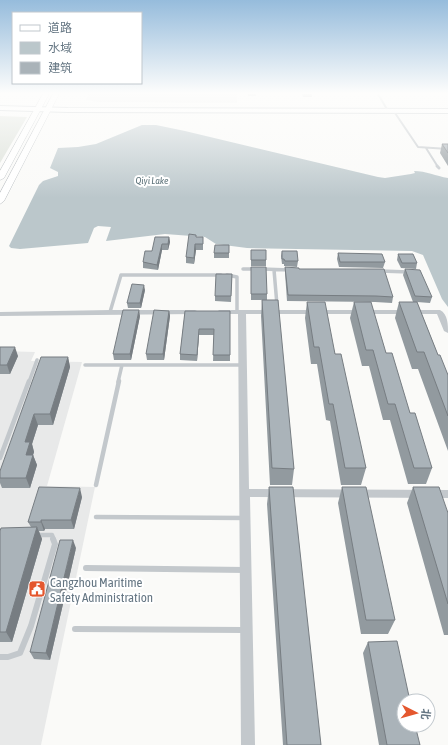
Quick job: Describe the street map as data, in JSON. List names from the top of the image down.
{
  "water": ["Qiyi Lake"],
  "places": {
    "public building": ["Cangzhou Maritime Safety Administration"]
  },
  "legend": ["道路", "水域", "建筑"],
  "north": "right"
}
